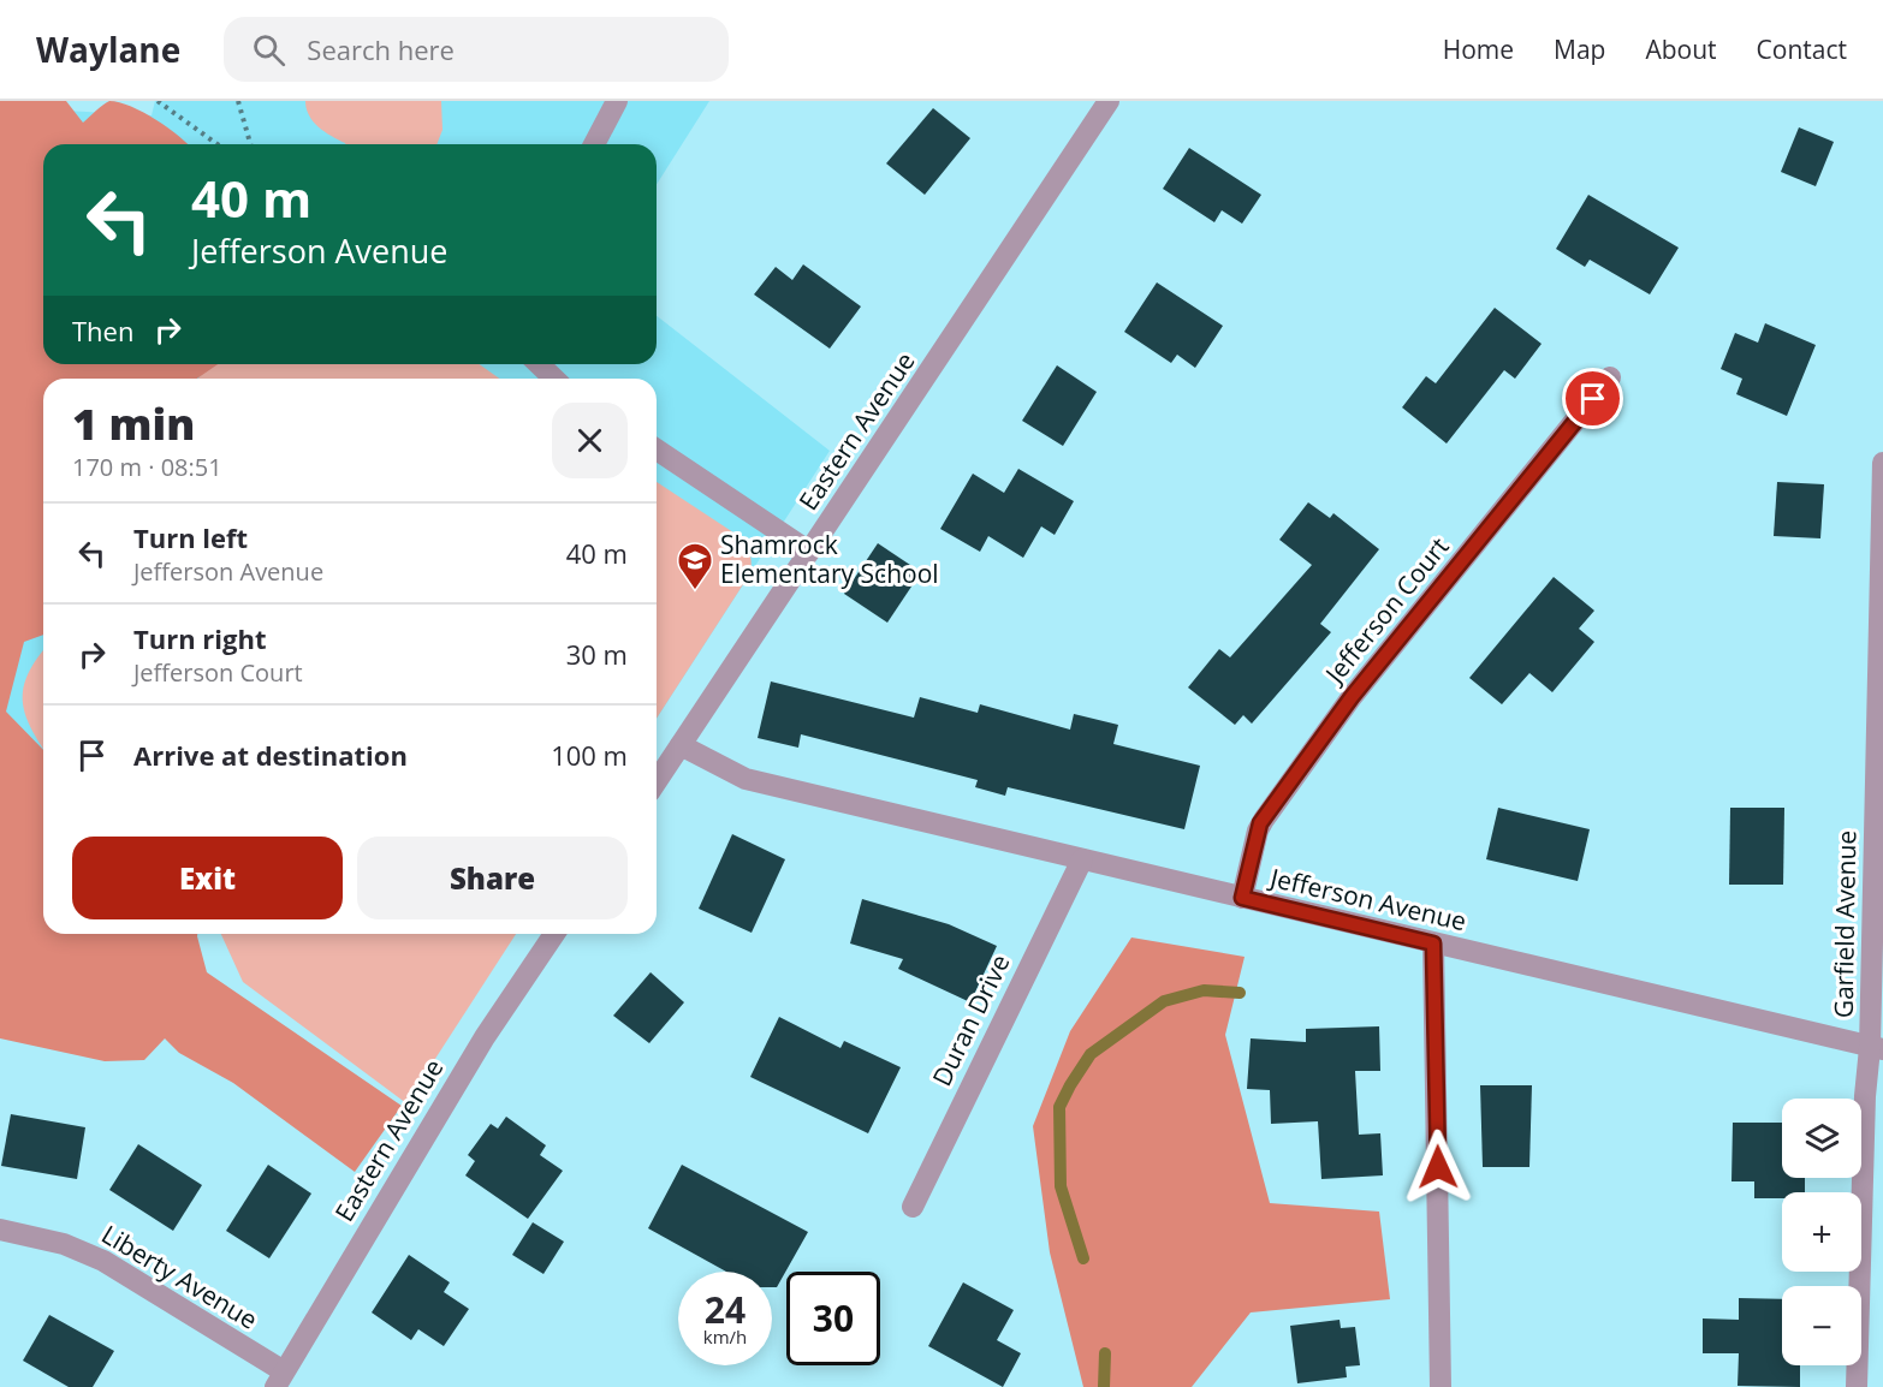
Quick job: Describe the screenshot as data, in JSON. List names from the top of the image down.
{
  "streets": {
    "street": [
      "Eastern Avenue",
      "Jefferson Court",
      "Jefferson Avenue",
      "Garfield Avenue",
      "Duran Drive",
      "Liberty Avenue"
    ]
  },
  "crossings": [
    ["Eastern Avenue", "Jefferson Avenue"],
    ["Eastern Avenue", "Liberty Avenue"],
    ["Jefferson Court", "Jefferson Avenue"],
    ["Jefferson Avenue", "Garfield Avenue"],
    ["Jefferson Avenue", "Duran Drive"]
  ],
  "places": {
    "school or university": ["Shamrock Elementary School"]
  },
  "page": {
    "header": "Waylane",
    "search": "Search here",
    "nav": [
      "Home",
      "Map",
      "About",
      "Contact"
    ],
    "turn": ["40 m", "Jefferson Avenue"],
    "then": "Then",
    "heading": ["1 min", "170 m · 08:51"],
    "list": [
      {
        "name": "Turn left",
        "note": "Jefferson Avenue",
        "value": "40 m"
      },
      {
        "name": "Turn right",
        "note": "Jefferson Court",
        "value": "30 m"
      },
      {
        "name": "Arrive at destination",
        "value": "100 m"
      }
    ],
    "buttons": ["Exit", "Share"],
    "map_buttons": ["+", "−"],
    "speed": "24 km/h",
    "limit": "30"
  }
}
